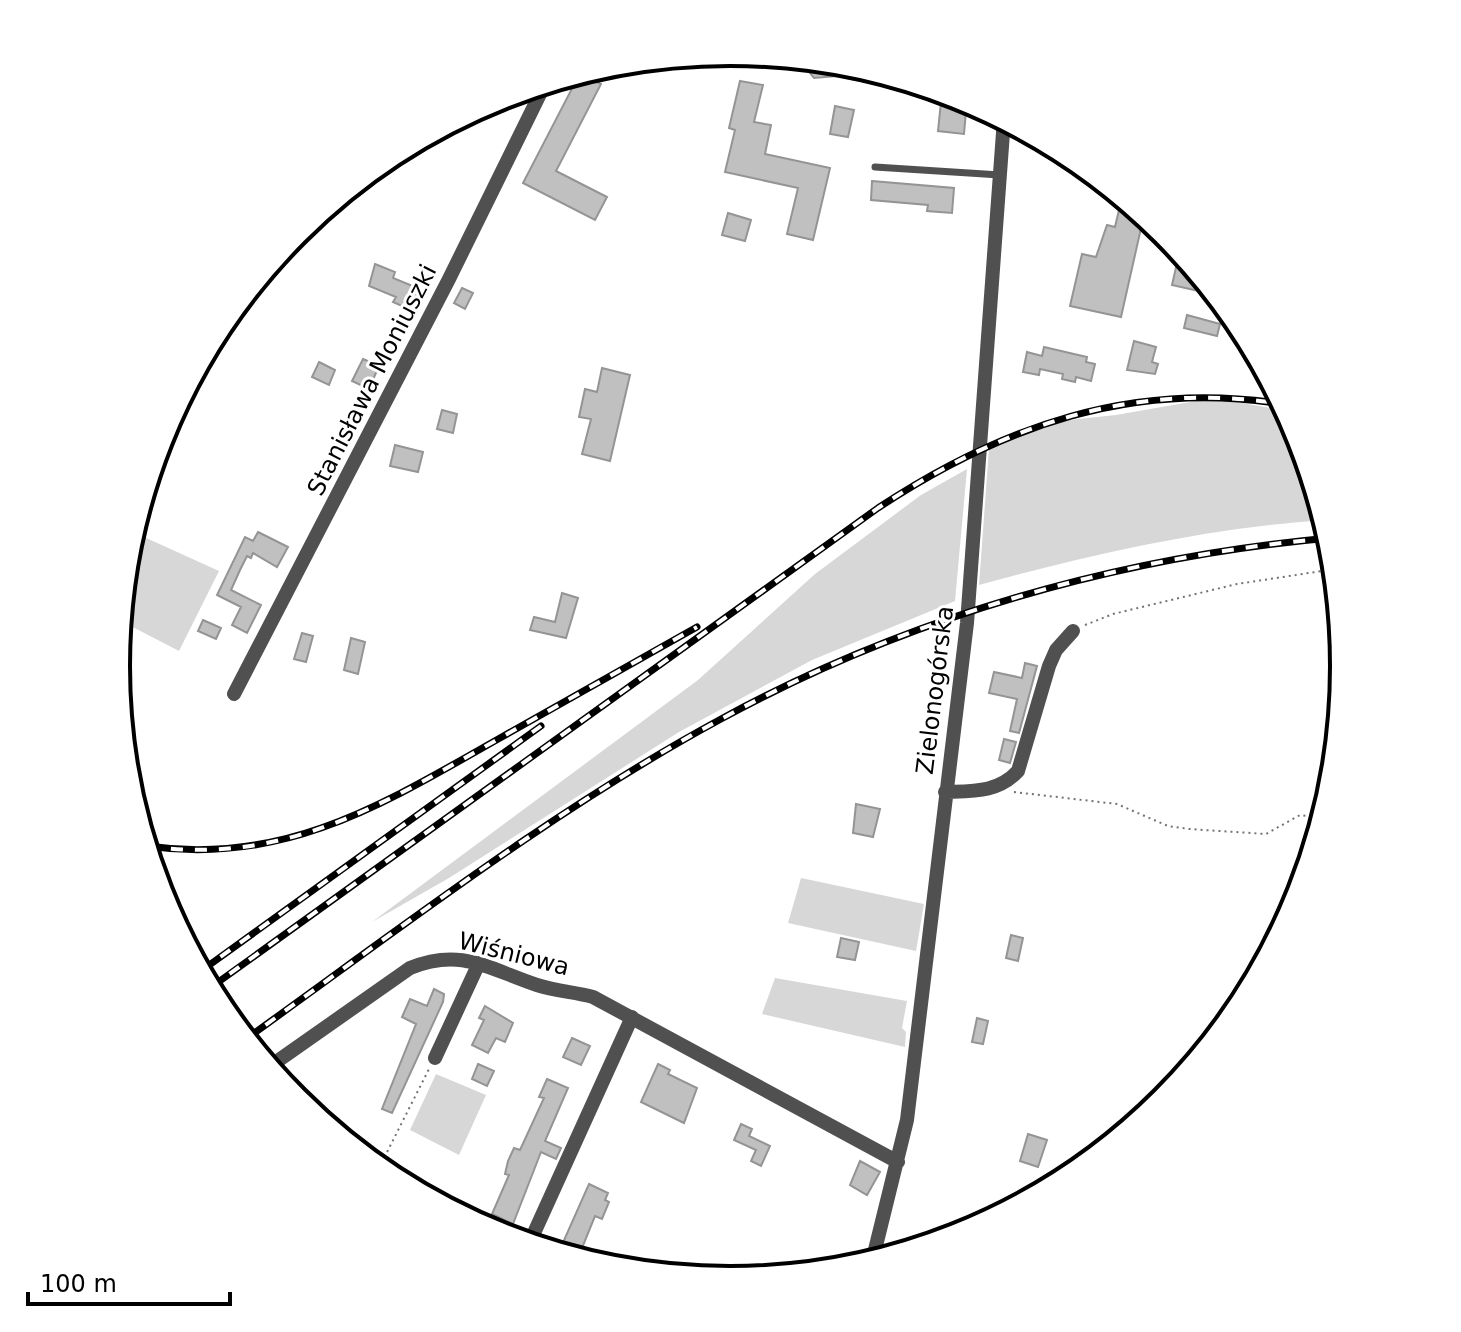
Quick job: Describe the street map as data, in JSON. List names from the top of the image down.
{
  "streets": {
    "street": ["Stanisława Moniuszki", "Zielonogórska", "Wiśniowa"]
  },
  "crossings": [
    ["Zielonogórska", "Wiśniowa"]
  ],
  "scale_bar": "100 m"
}
